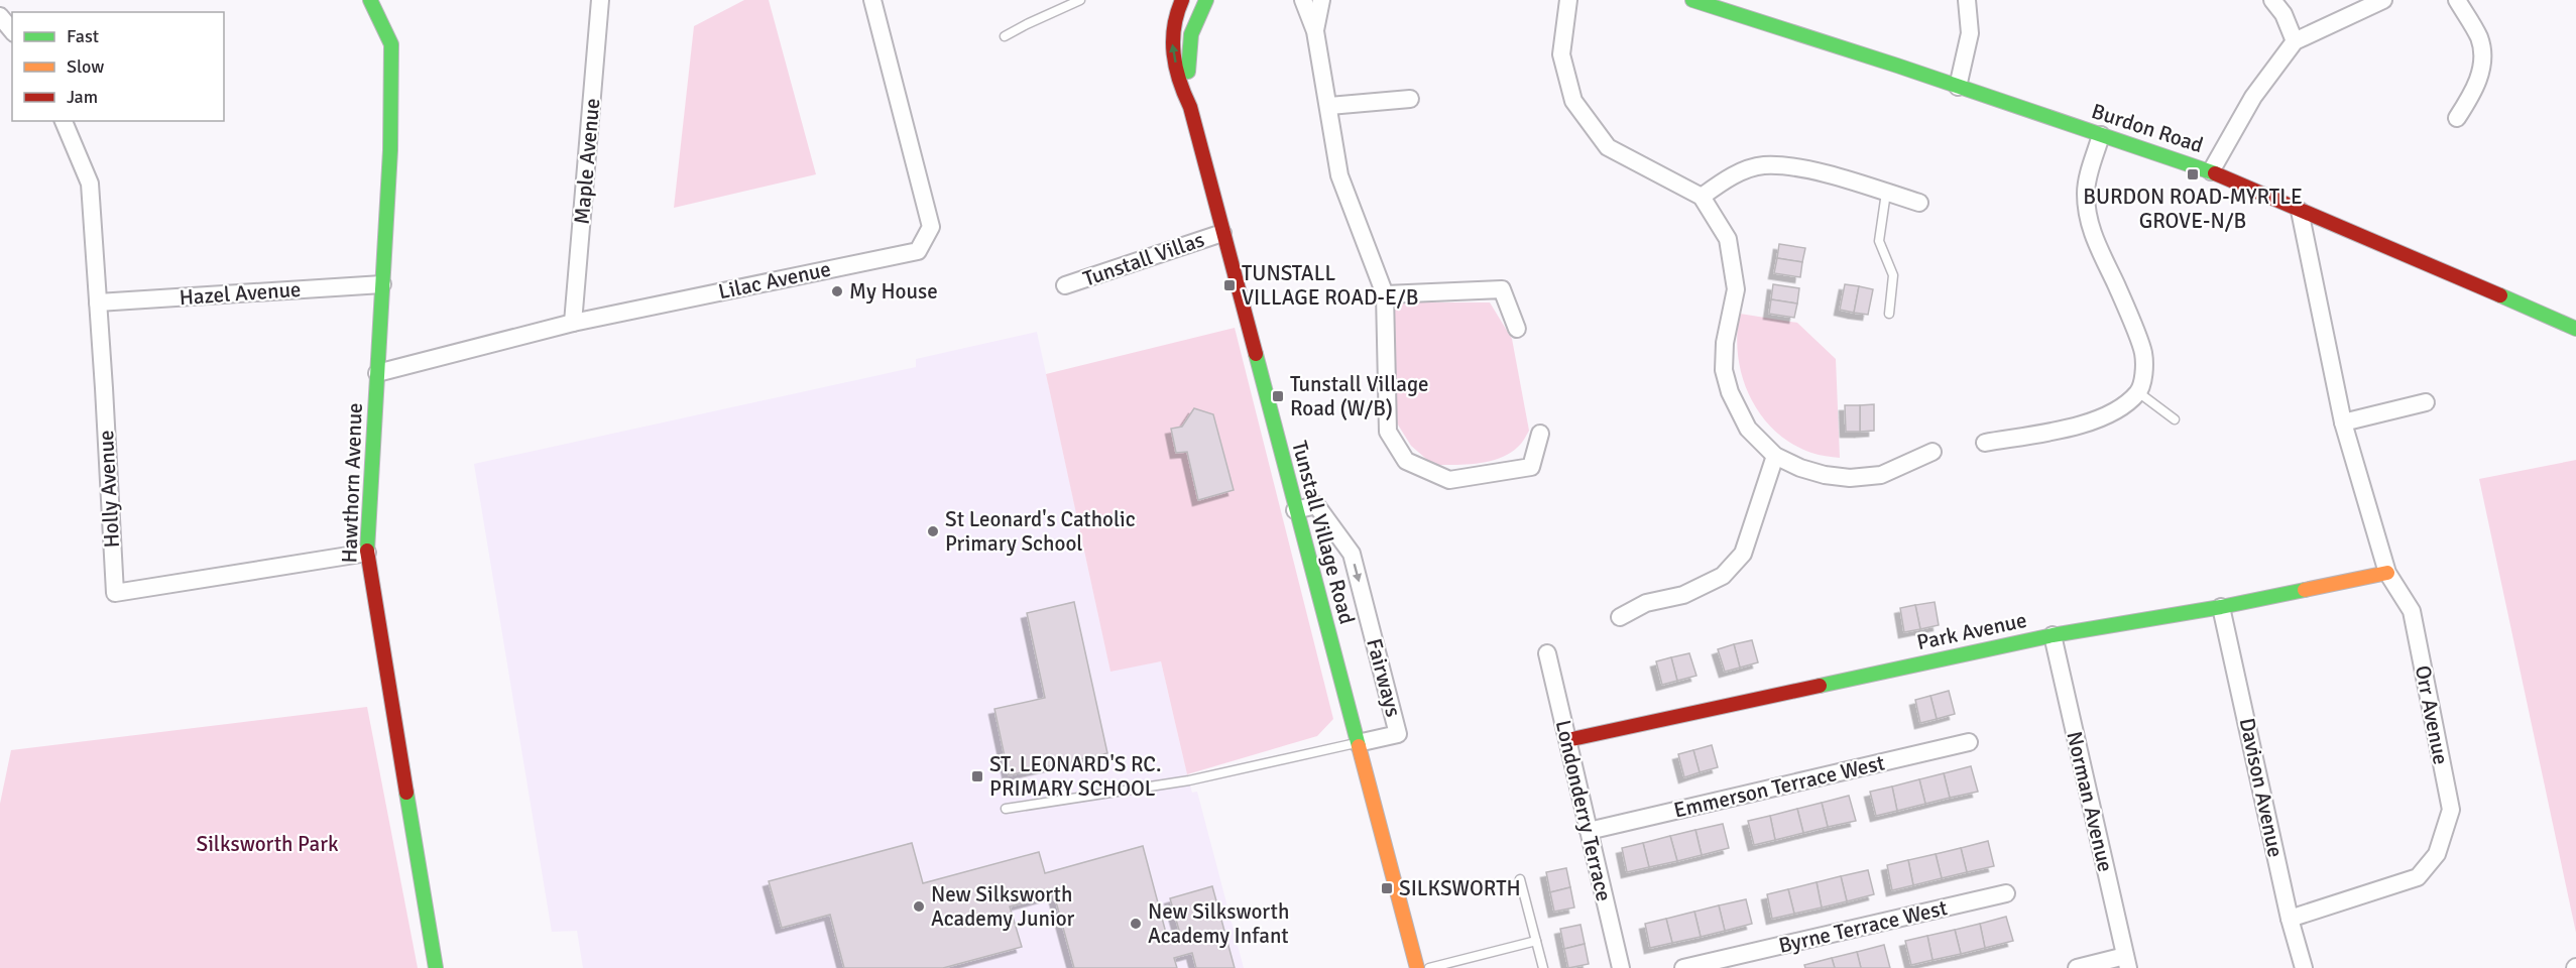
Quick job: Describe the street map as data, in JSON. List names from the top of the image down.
{
  "streets": {
    "street": [
      "Burdon Road",
      "Maple Avenue",
      "Tunstall Villas",
      "Lilac Avenue",
      "Hazel Avenue",
      "Hawthorn Avenue",
      "Holly Avenue",
      "Tunstall Village Road",
      "Park Avenue",
      "Fairways",
      "Orr Avenue",
      "Emmerson Terrace West",
      "Davison Avenue",
      "Norman Avenue",
      "Londonderry Terrace",
      "Byrne Terrace West"
    ]
  },
  "crossings": [
    ["Burdon Road", "Orr Avenue"],
    ["Maple Avenue", "Lilac Avenue"],
    ["Tunstall Villas", "Tunstall Village Road"],
    ["Lilac Avenue", "Hawthorn Avenue"],
    ["Hazel Avenue", "Hawthorn Avenue"],
    ["Hazel Avenue", "Holly Avenue"],
    ["Hawthorn Avenue", "Holly Avenue"],
    ["Tunstall Village Road", "Fairways"],
    ["Park Avenue", "Orr Avenue"],
    ["Park Avenue", "Davison Avenue"],
    ["Park Avenue", "Norman Avenue"],
    ["Park Avenue", "Londonderry Terrace"],
    ["Orr Avenue", "Davison Avenue"],
    ["Emmerson Terrace West", "Londonderry Terrace"]
  ],
  "parks": ["Silksworth Park"],
  "places": {
    "transit": [
      "BURDON ROAD-MYRTLE GROVE-N/B",
      "TUNSTALL VILLAGE ROAD-E/B",
      "Tunstall Village Road (W/B)",
      "ST. LEONARD'S RC. PRIMARY SCHOOL",
      "SILKSWORTH"
    ],
    "other": [
      "My House",
      "St Leonard's Catholic Primary School",
      "New Silksworth Academy Junior",
      "New Silksworth Academy Infant"
    ]
  },
  "legend": ["Fast", "Slow", "Jam"]
}
